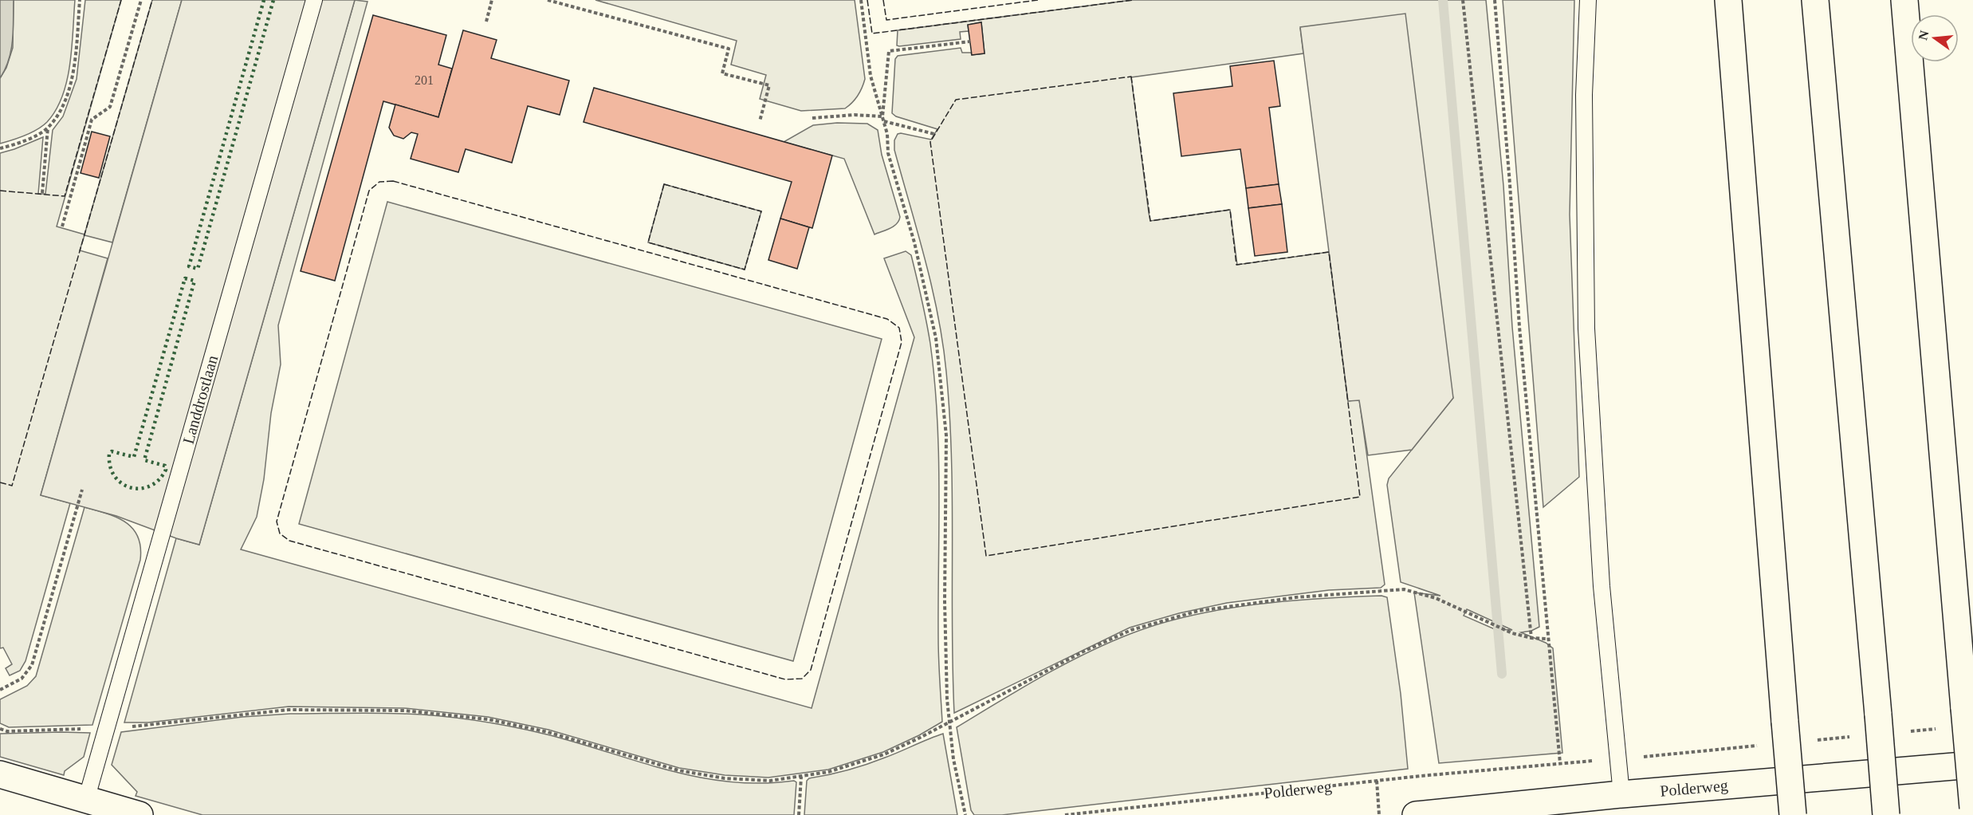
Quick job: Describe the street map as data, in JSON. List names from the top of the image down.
{
  "streets": {
    "main road": ["Polderweg"],
    "lane": ["Landdrostlaan"]
  },
  "house_numbers": ["201"],
  "north": "left"
}
